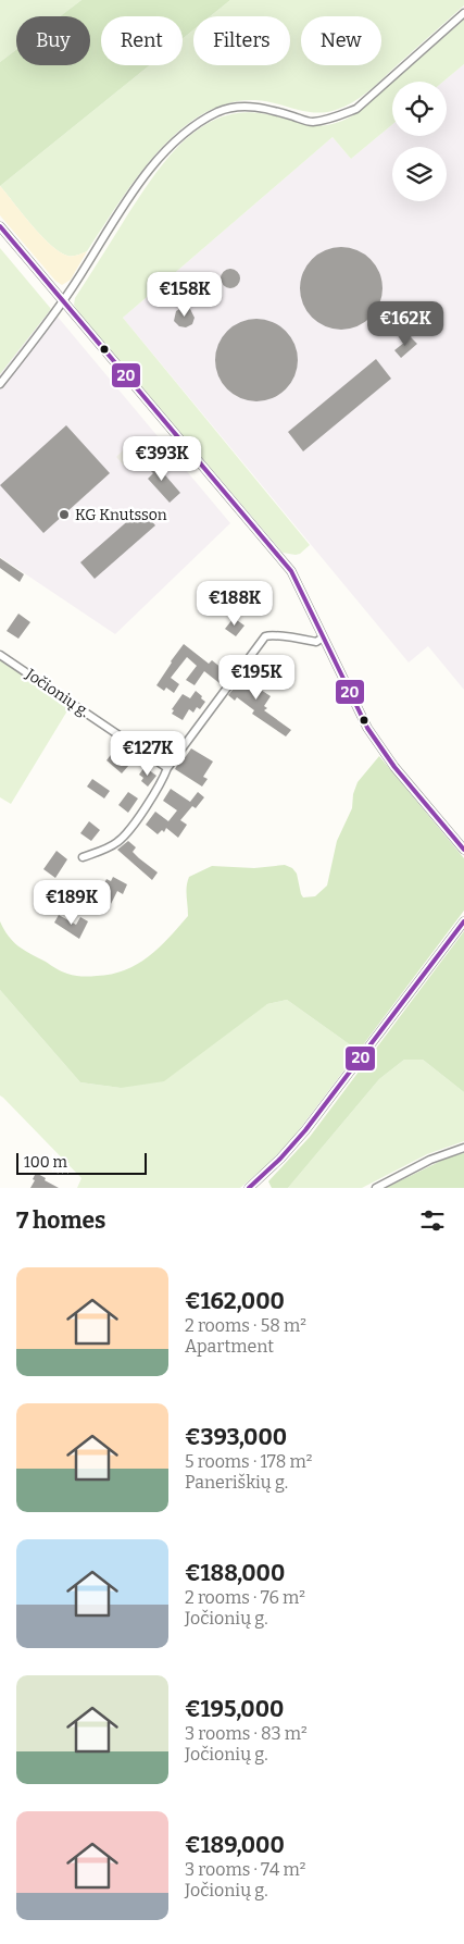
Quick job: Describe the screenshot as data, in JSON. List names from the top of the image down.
{
  "streets": {
    "street": ["Jočionių g."]
  },
  "places": ["KG Knutsson"],
  "lines": ["transit line 20"],
  "scale_bar": "100 m",
  "page": {
    "chip": [
      "Buy",
      "Rent",
      "Filters",
      "New"
    ],
    "price": [
      "€158K",
      "€162K",
      "€393K",
      "€188K",
      "€195K",
      "€127K",
      "€189K"
    ],
    "scale": "100 m",
    "heading": "7 homes",
    "list": [
      {
        "name": "€162,000",
        "note": "2 rooms · 58 m² · Apartment"
      },
      {
        "name": "€393,000",
        "note": "5 rooms · 178 m² · Paneriškių g."
      },
      {
        "name": "€188,000",
        "note": "2 rooms · 76 m² · Jočionių g."
      },
      {
        "name": "€195,000",
        "note": "3 rooms · 83 m² · Jočionių g."
      },
      {
        "name": "€189,000",
        "note": "3 rooms · 74 m² · Jočionių g."
      }
    ]
  }
}
